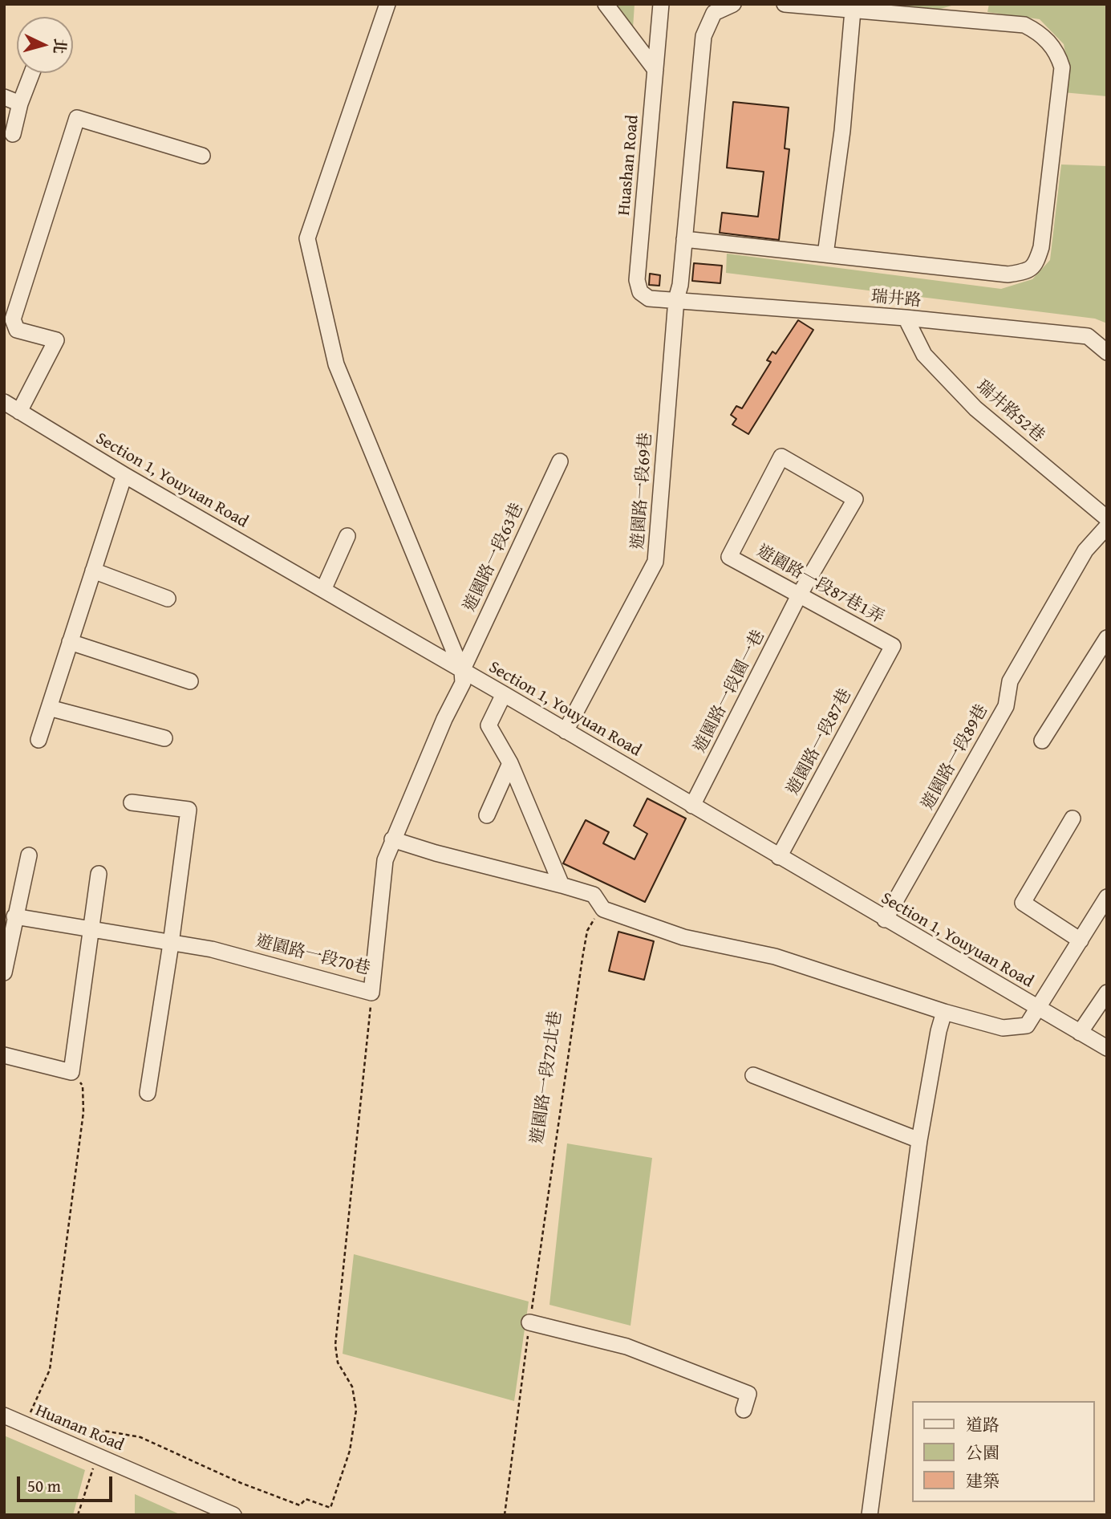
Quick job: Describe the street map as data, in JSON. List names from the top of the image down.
{
  "streets": {
    "street": [
      "Huashan Road",
      "瑞井路",
      "瑞井路52巷",
      "Section 1, Youyuan Road",
      "遊園路一段69巷",
      "遊園路一段63巷",
      "遊園路一段87巷1弄",
      "遊園路一段園一巷",
      "遊園路一段87巷",
      "遊園路一段89巷",
      "遊園路一段70巷",
      "Huanan Road"
    ],
    "path": ["遊園路一段72北巷"]
  },
  "crossings": [
    ["Huashan Road", "瑞井路"],
    ["Huashan Road", "遊園路一段69巷"],
    ["瑞井路", "瑞井路52巷"],
    ["瑞井路", "遊園路一段69巷"],
    ["Section 1, Youyuan Road", "遊園路一段69巷"],
    ["Section 1, Youyuan Road", "遊園路一段63巷"],
    ["Section 1, Youyuan Road", "遊園路一段園一巷"],
    ["Section 1, Youyuan Road", "遊園路一段87巷"],
    ["Section 1, Youyuan Road", "遊園路一段89巷"],
    ["Section 1, Youyuan Road", "遊園路一段70巷"],
    ["遊園路一段63巷", "遊園路一段70巷"],
    ["遊園路一段87巷1弄", "遊園路一段園一巷"],
    ["遊園路一段87巷1弄", "遊園路一段87巷"]
  ],
  "legend": ["道路", "公園", "建築"],
  "scale_bar": "50 m",
  "north": "right"
}
